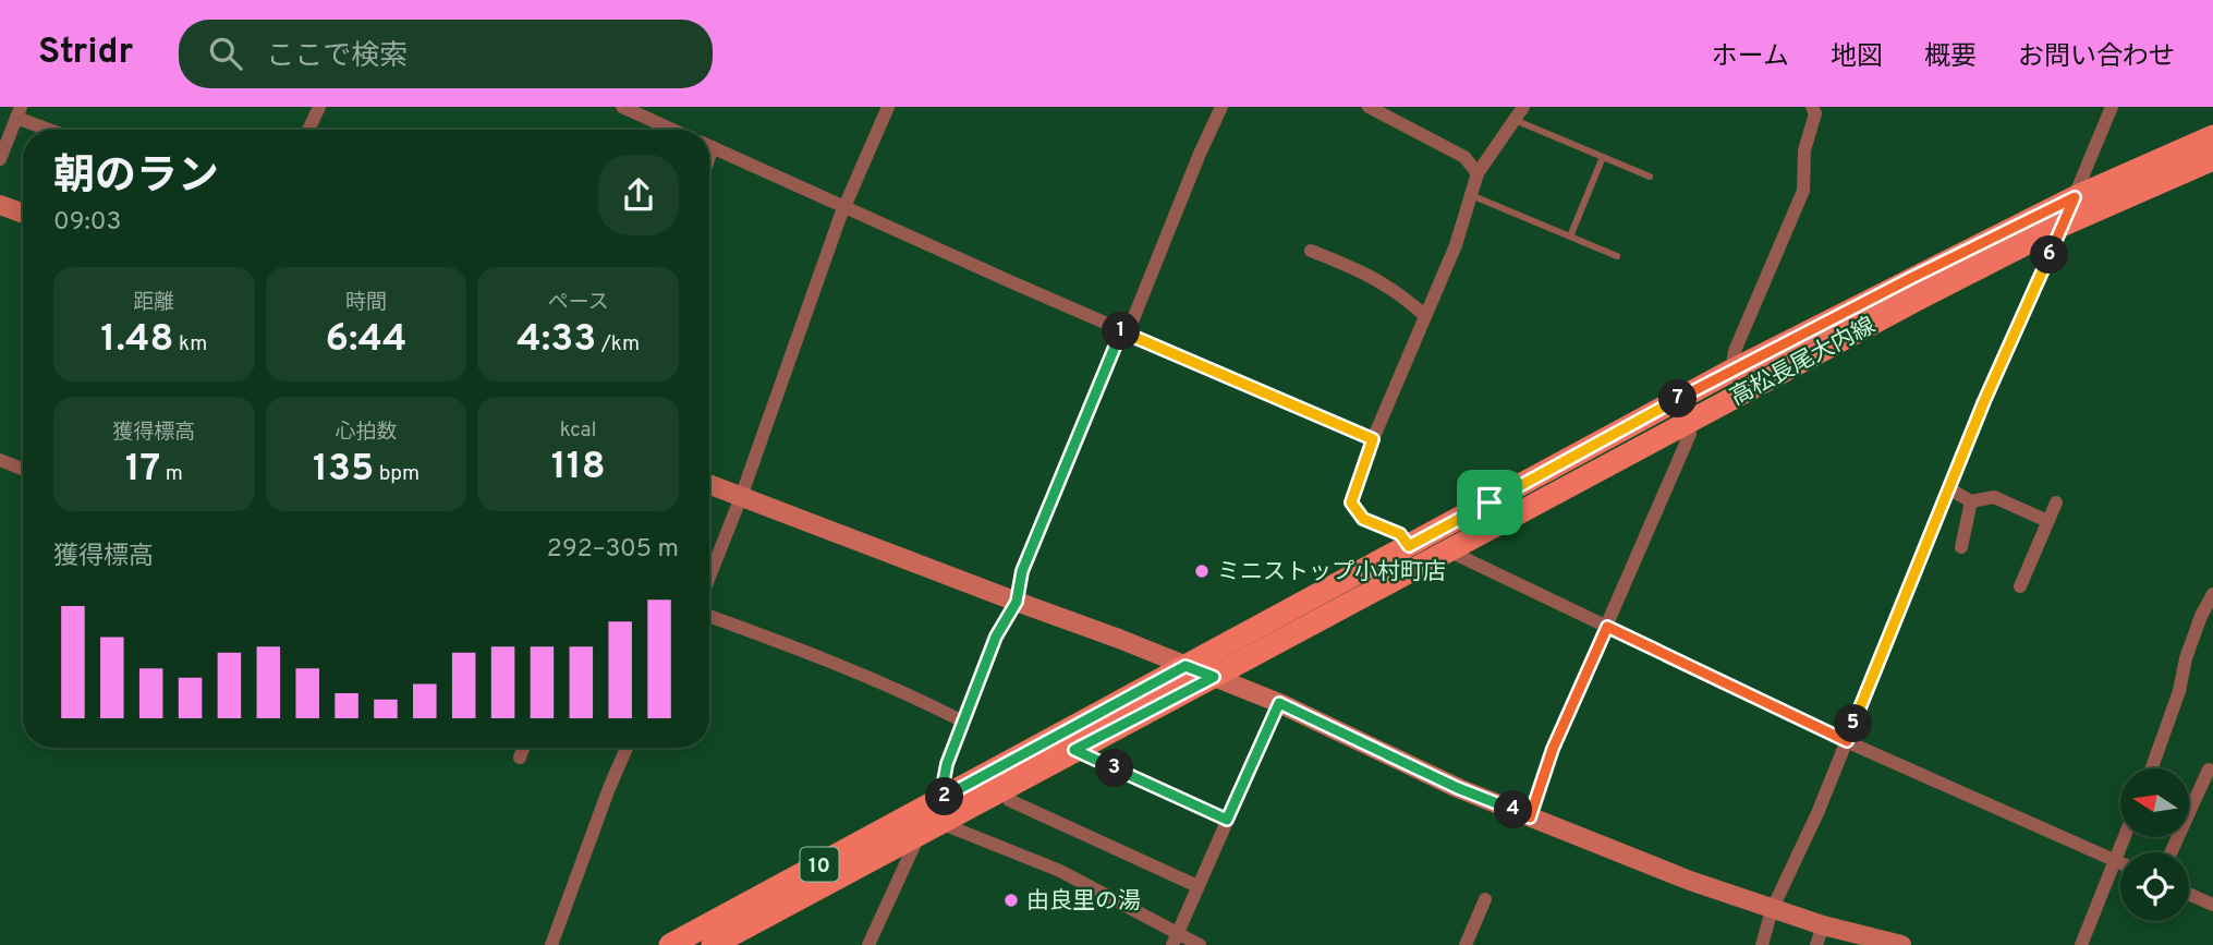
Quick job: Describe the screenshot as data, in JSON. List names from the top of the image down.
{
  "streets": {
    "main road": ["高松長尾大内線", "10"]
  },
  "places": ["ミニストップ小村町店", "由良里の湯"],
  "north": "left",
  "page": {
    "header": "Stridr",
    "search": "ここで検索",
    "nav": [
      "ホーム",
      "地図",
      "概要",
      "お問い合わせ"
    ],
    "heading": ["朝のラン", "09:03"],
    "pins": [
      "6",
      "1",
      "7",
      "5",
      "3",
      "2",
      "4"
    ],
    "stats": [
      ["距離", "1.48 km"],
      ["時間", "6:44"],
      ["ペース", "4:33 /km"],
      ["獲得標高", "17 m"],
      ["心拍数", "135 bpm"],
      ["kcal", "118"]
    ],
    "chart": ["獲得標高", "292–305 m"]
  }
}
